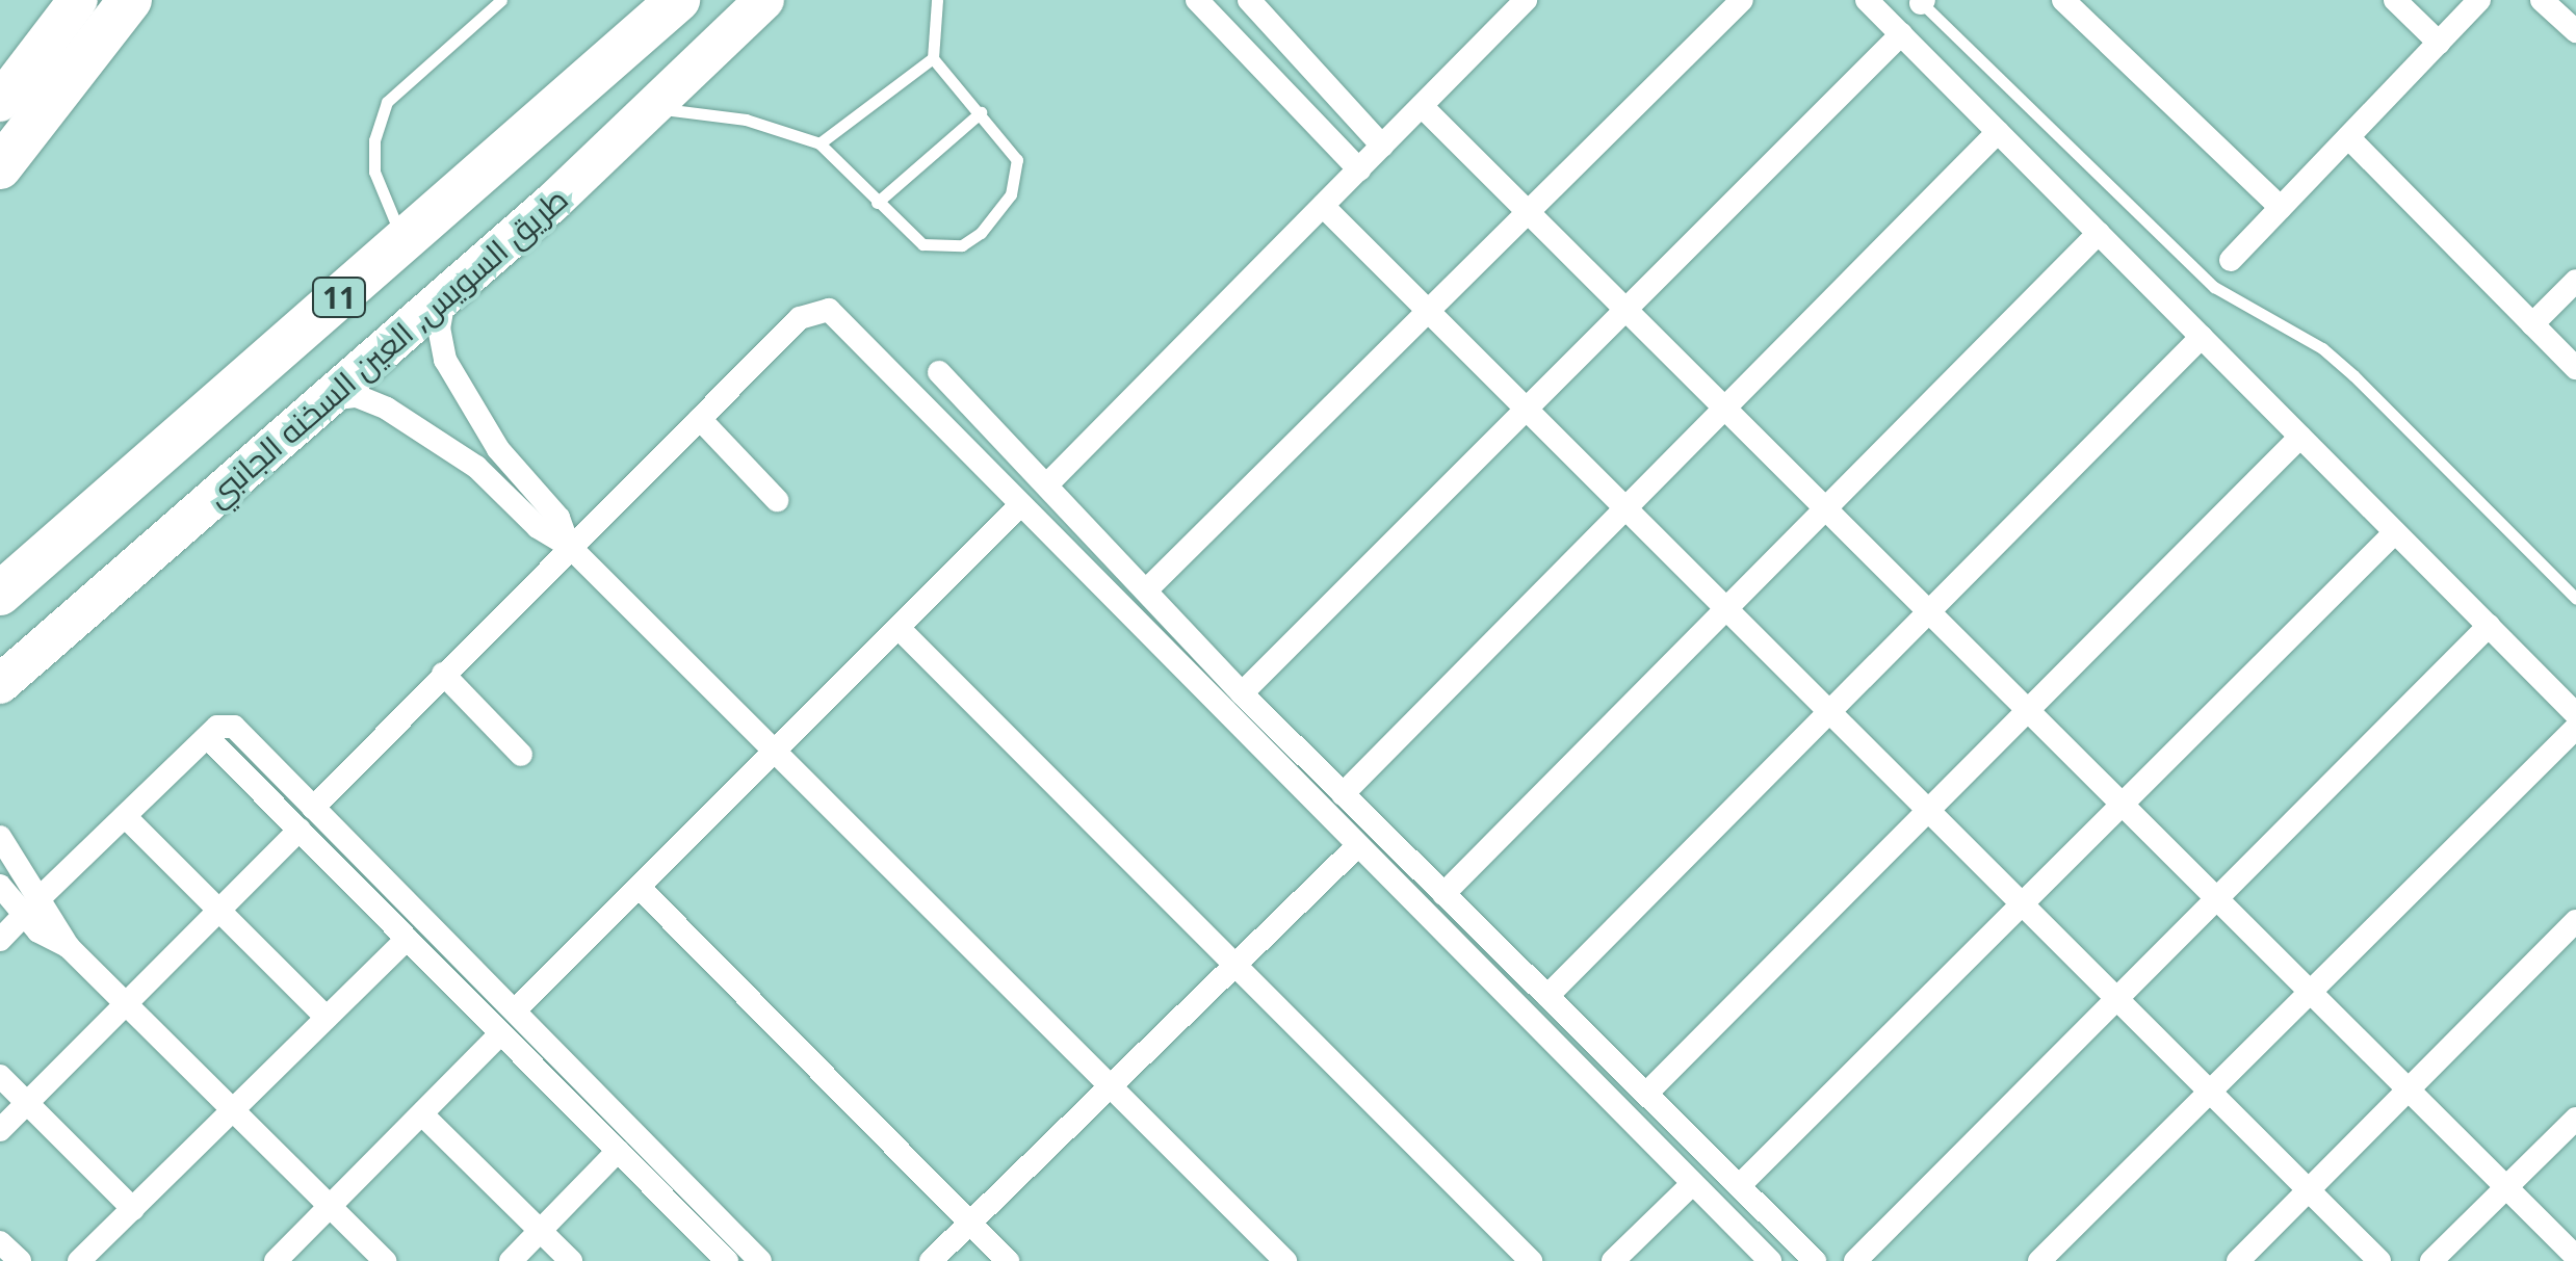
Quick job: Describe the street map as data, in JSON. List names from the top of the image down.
{
  "streets": {
    "highway": ["11"],
    "main road": ["طريق السويس, العين السخنه الجانبي"]
  }
}
